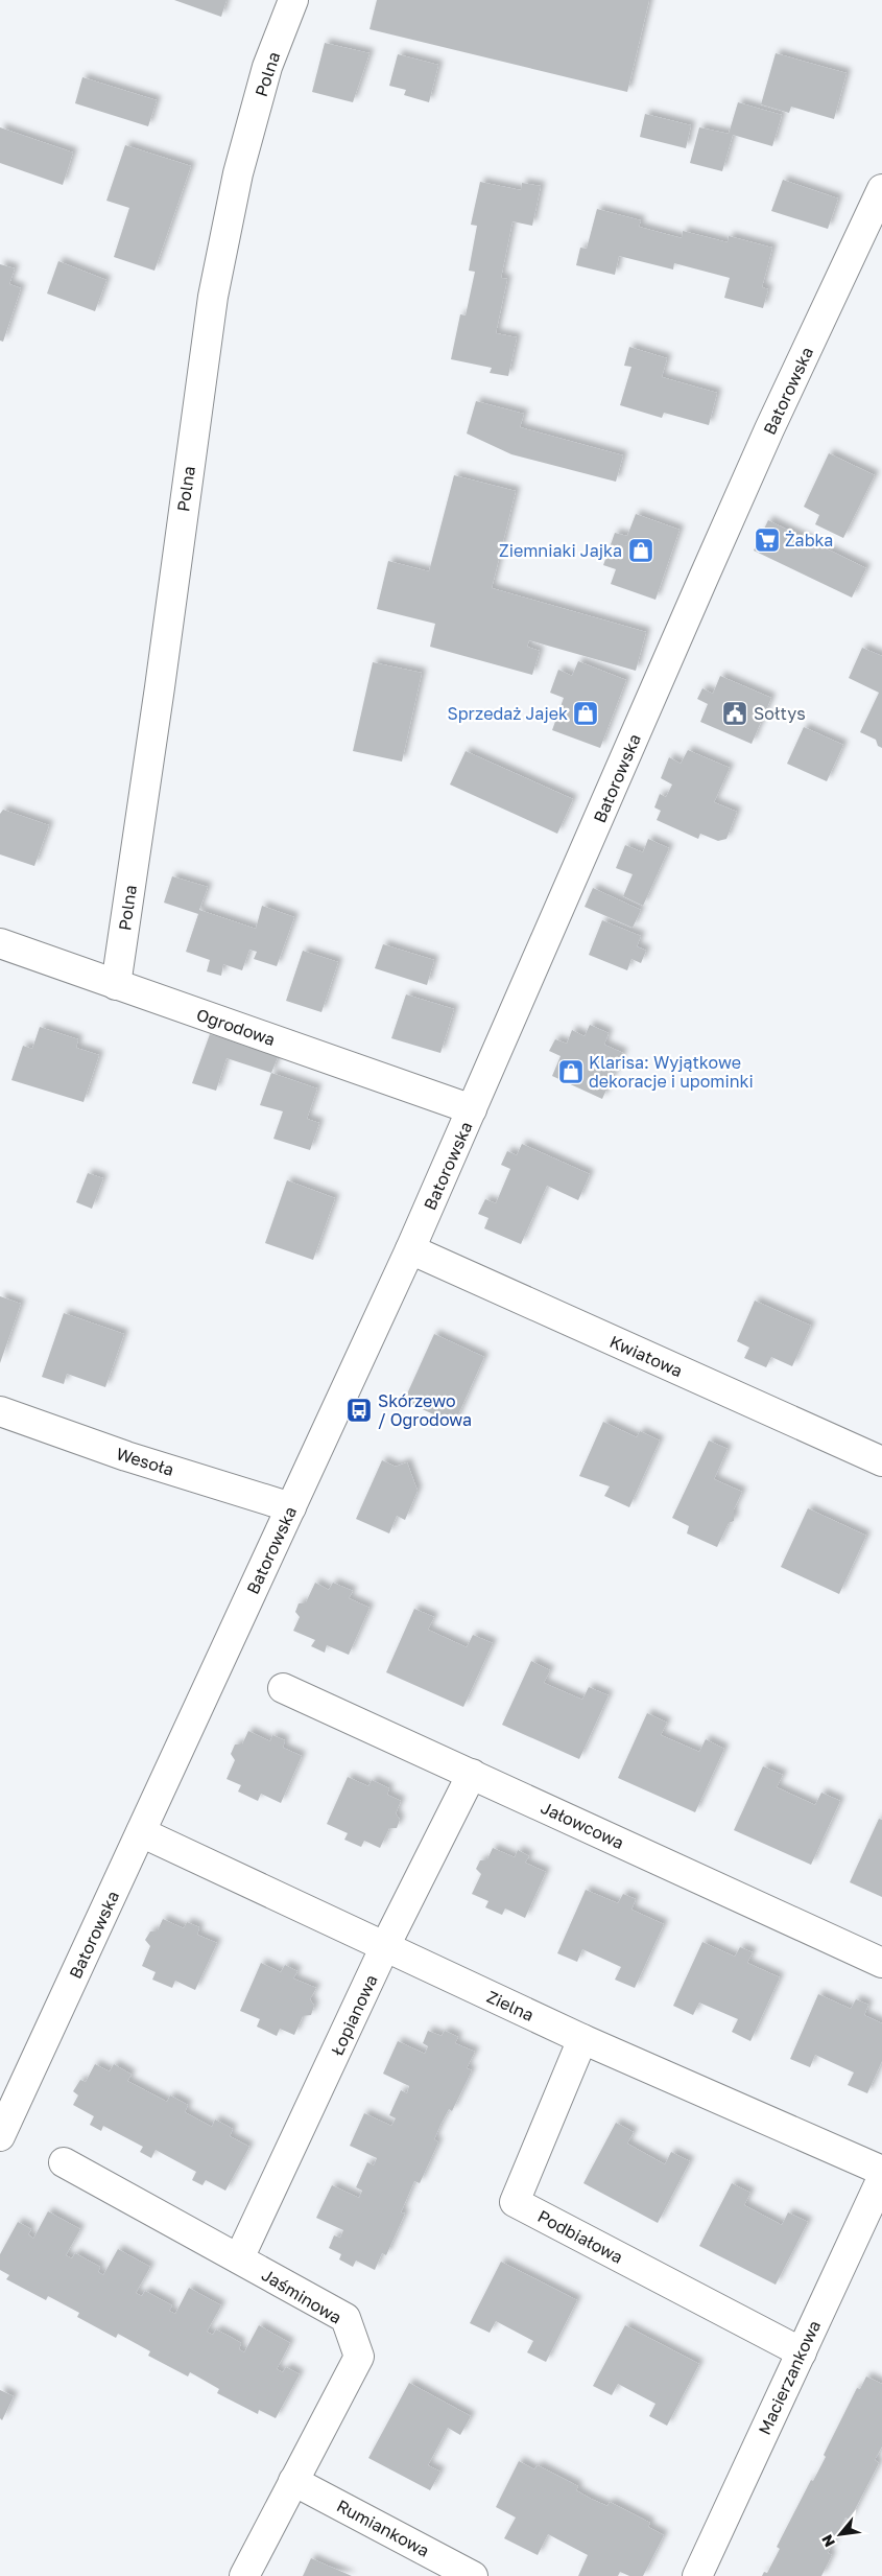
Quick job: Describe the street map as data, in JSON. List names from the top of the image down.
{
  "streets": {
    "street": [
      "Polna",
      "Batorowska",
      "Ogrodowa",
      "Kwiatowa",
      "Wesoła",
      "Jałowcowa",
      "Zielna",
      "Łopianowa",
      "Podbiałowa",
      "Jaśminowa",
      "Macierzankowa",
      "Rumiankowa"
    ]
  },
  "crossings": [
    ["Polna", "Ogrodowa"],
    ["Batorowska", "Ogrodowa"],
    ["Batorowska", "Kwiatowa"],
    ["Batorowska", "Wesoła"],
    ["Batorowska", "Zielna"],
    ["Jałowcowa", "Łopianowa"],
    ["Zielna", "Łopianowa"],
    ["Zielna", "Podbiałowa"],
    ["Łopianowa", "Jaśminowa"],
    ["Podbiałowa", "Macierzankowa"],
    ["Jaśminowa", "Rumiankowa"]
  ],
  "places": {
    "supermarket": ["Żabka"],
    "shop": ["Ziemniaki Jajka", "Sprzedaż Jajek", "Klarisa: Wyjątkowe dekoracje i upominki"],
    "public building": ["Sołtys"],
    "bus stop": ["Skórzewo / Ogrodowa"]
  },
  "north": "bottom left"
}
